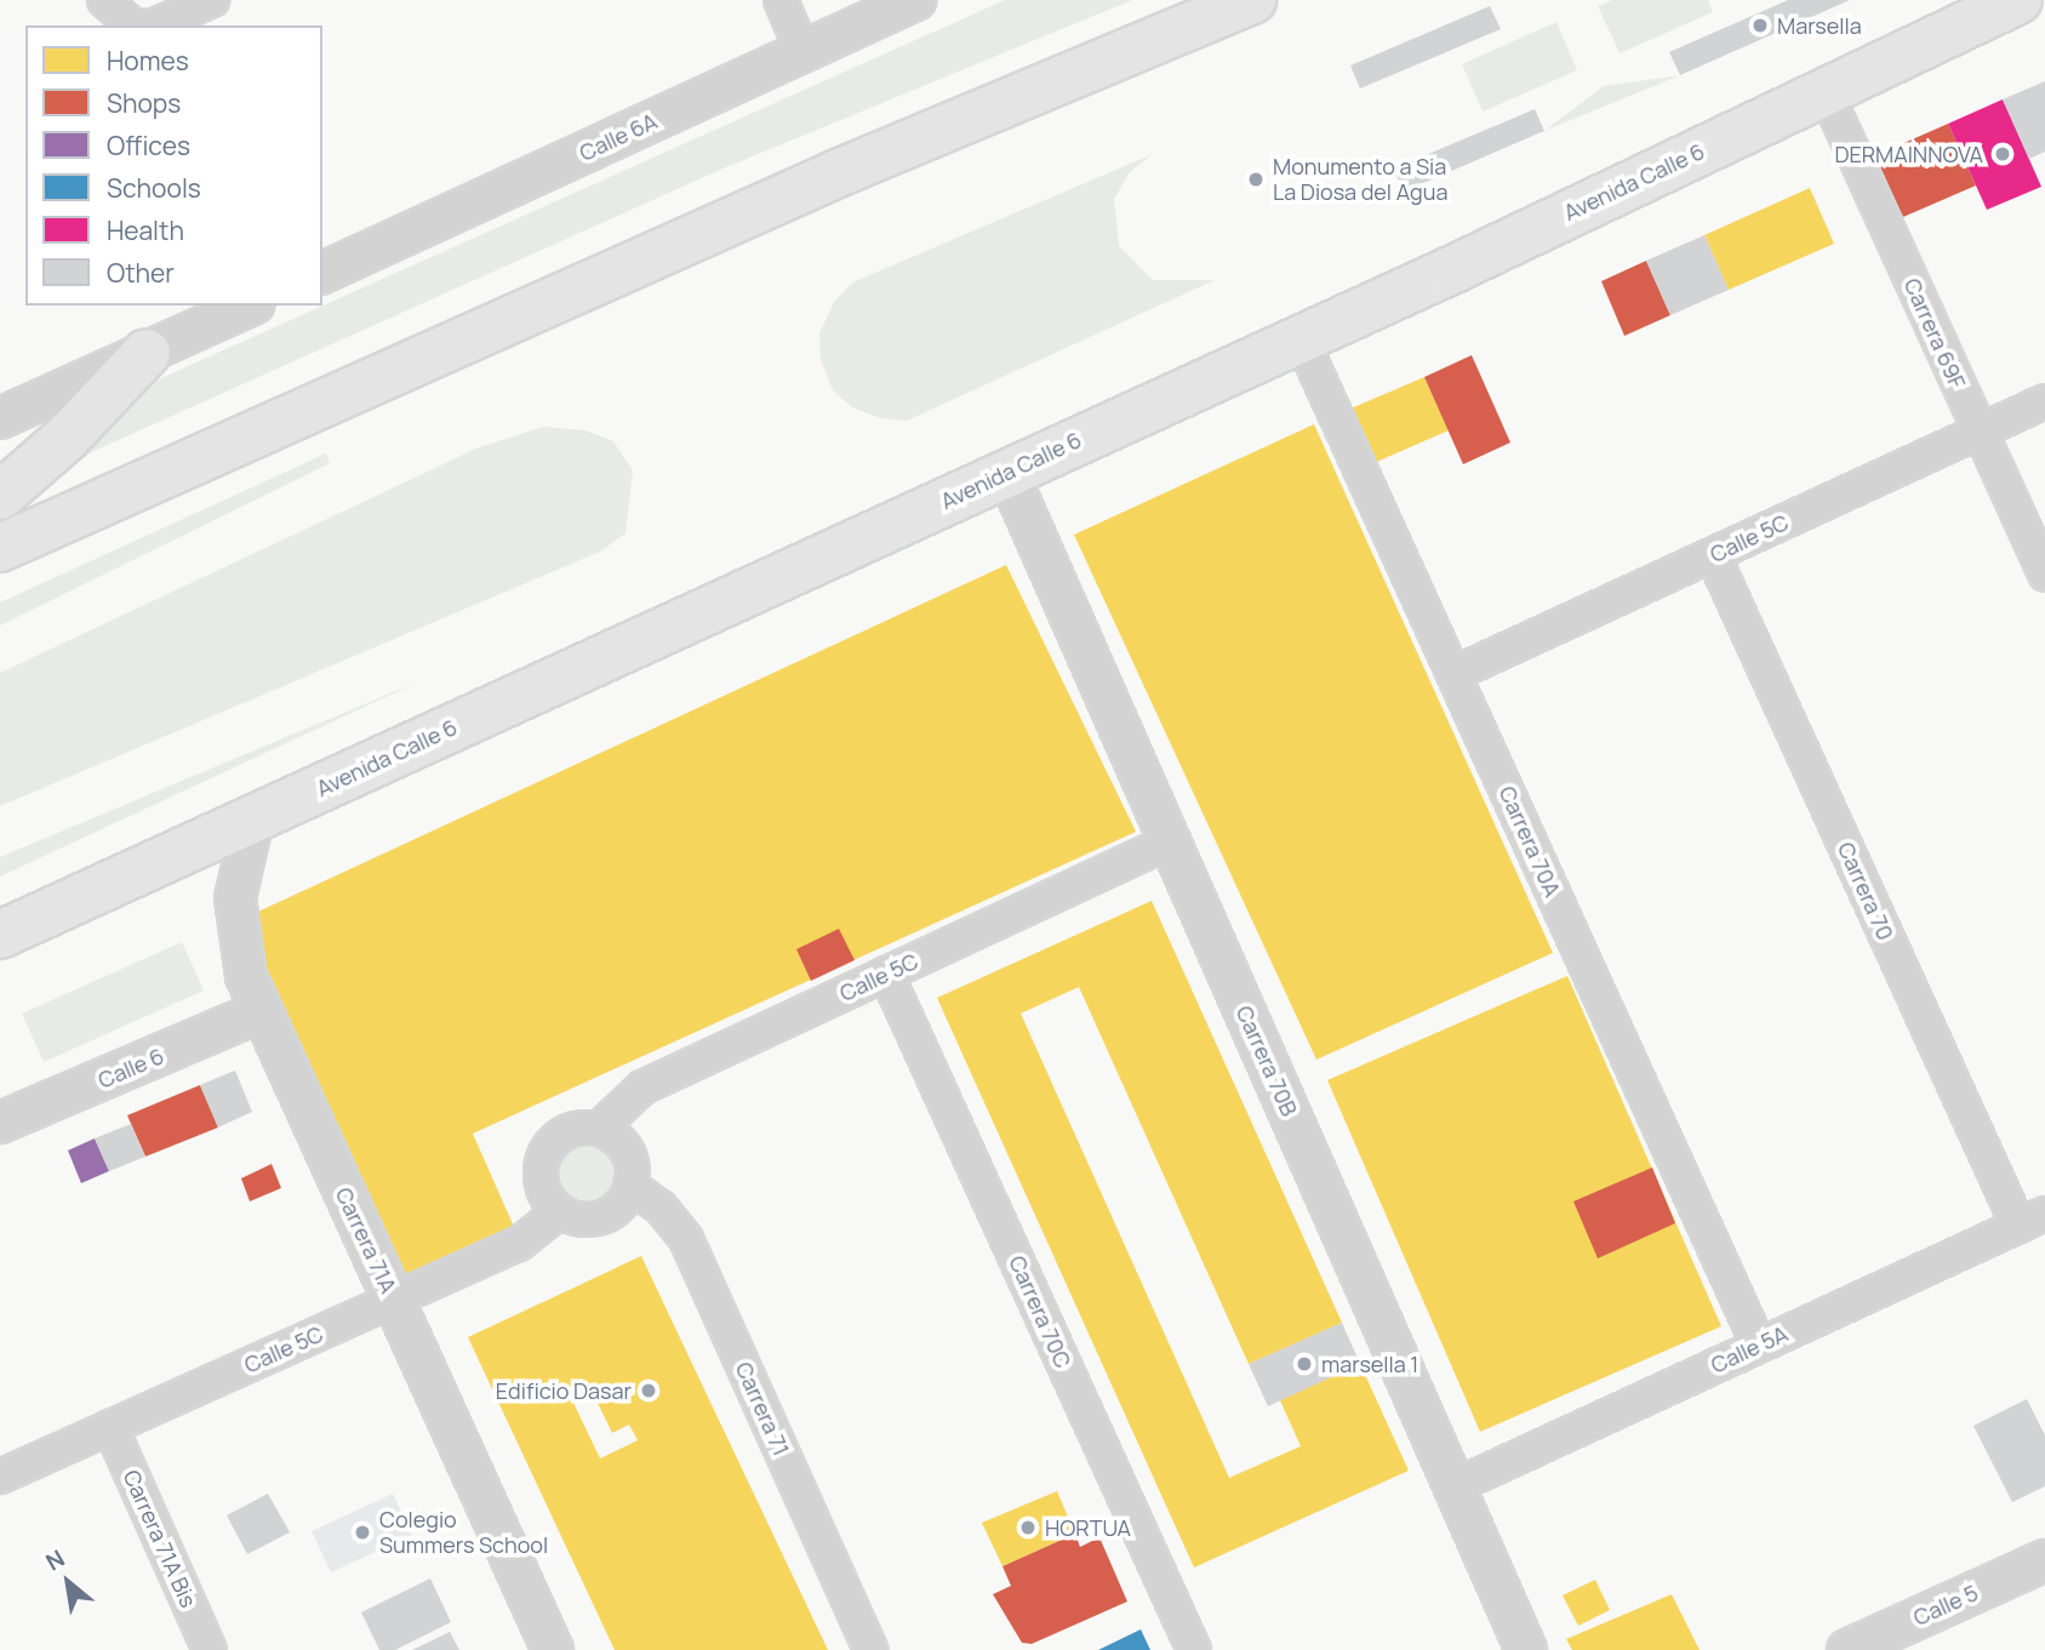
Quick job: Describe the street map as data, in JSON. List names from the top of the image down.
{
  "streets": {
    "highway": ["Avenida Calle 6"],
    "street": [
      "Calle 6A",
      "Carrera 69F",
      "Calle 5C",
      "Carrera 70A",
      "Carrera 70",
      "Carrera 70B",
      "Calle 6",
      "Carrera 71A",
      "Carrera 70C",
      "Calle 5A",
      "Carrera 71",
      "Carrera 71A Bis",
      "Calle 5"
    ]
  },
  "crossings": [
    ["Avenida Calle 6", "Carrera 69F"],
    ["Avenida Calle 6", "Carrera 70A"],
    ["Avenida Calle 6", "Carrera 70B"],
    ["Avenida Calle 6", "Carrera 71A"],
    ["Carrera 69F", "Calle 5C"],
    ["Calle 5C", "Carrera 70A"],
    ["Calle 5C", "Carrera 70"],
    ["Calle 5C", "Carrera 70B"],
    ["Calle 5C", "Carrera 71A"],
    ["Calle 5C", "Carrera 70C"],
    ["Calle 5C", "Carrera 71"],
    ["Calle 5C", "Carrera 71A Bis"],
    ["Carrera 70A", "Calle 5A"],
    ["Carrera 70", "Calle 5A"],
    ["Carrera 70B", "Calle 5A"],
    ["Calle 6", "Carrera 71A"]
  ],
  "places": [
    "Marsella",
    "DERMAINNOVA",
    "Monumento a Sia La Diosa del Agua",
    "marsella 1",
    "Edificio Dasar",
    "HORTUA",
    "Colegio Summers School"
  ],
  "legend": [
    "Homes",
    "Shops",
    "Offices",
    "Schools",
    "Health",
    "Other"
  ],
  "north": "top left"
}
